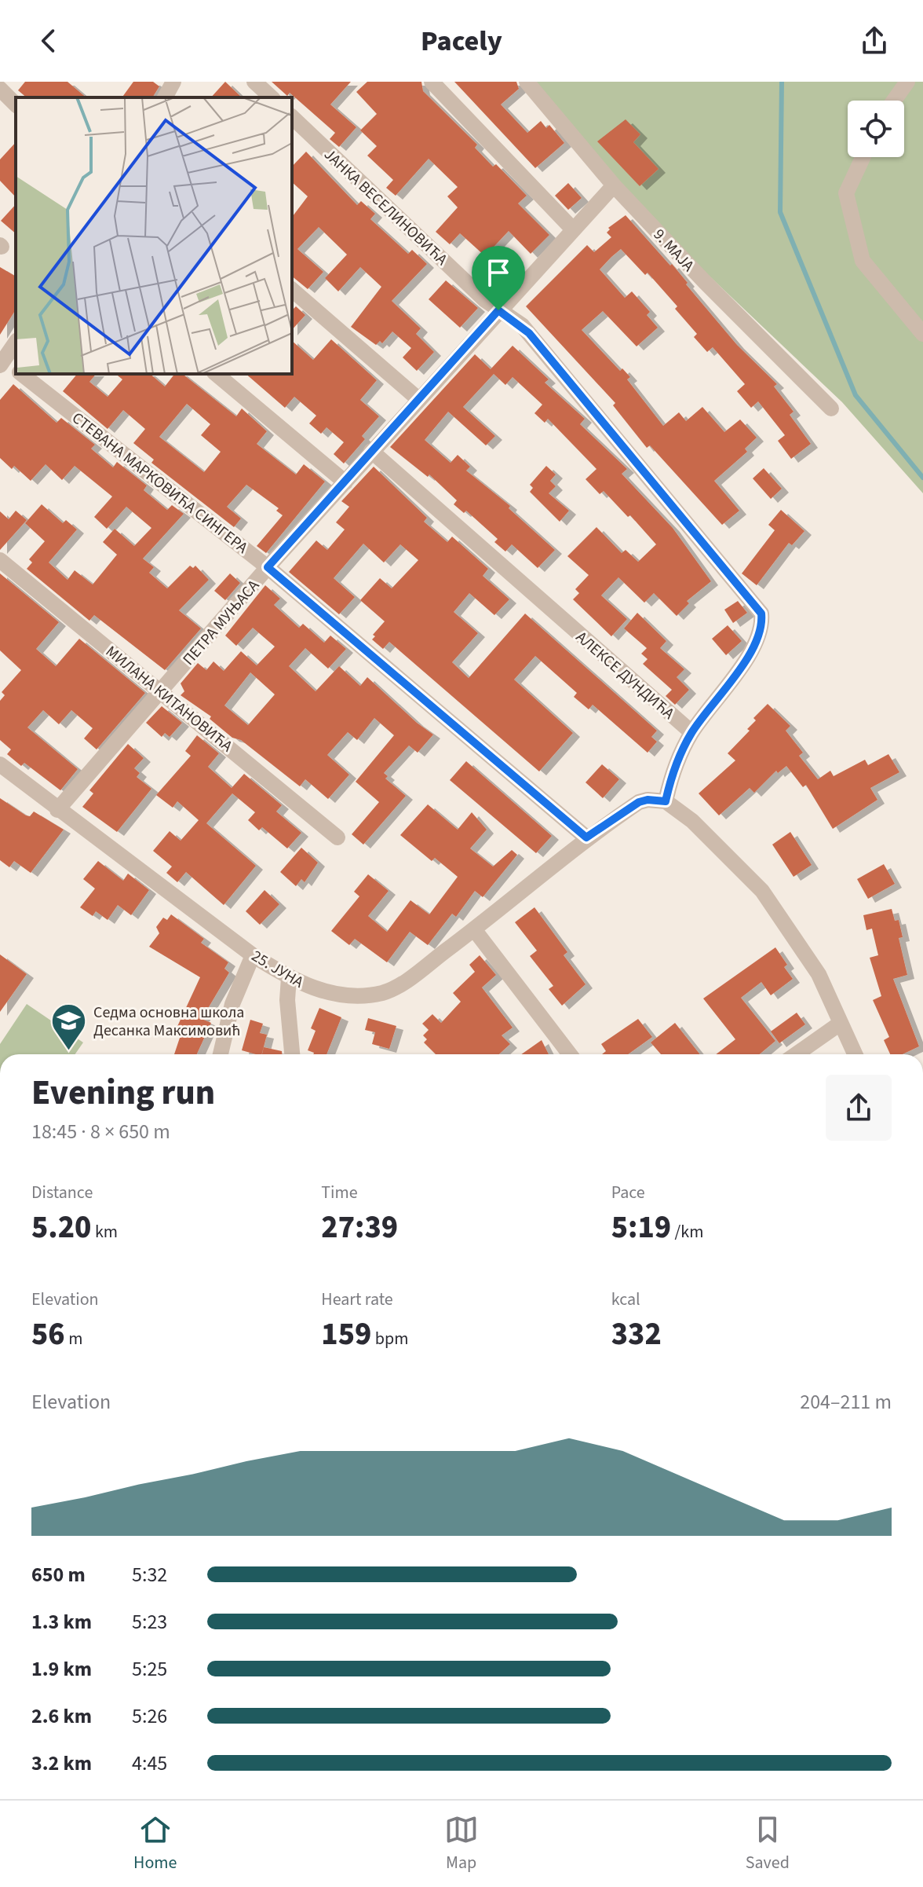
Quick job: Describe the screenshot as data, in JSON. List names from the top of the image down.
{
  "streets": {
    "street": [
      "ЈАНКА ВЕСЕЛИНОВИЋА",
      "9. МАЈА",
      "СТЕВАНА МАРКОВИЋА СИНГЕРА",
      "ПЕТРА МУЊАСА",
      "АЛЕКСЕ ДУНДИЋА",
      "МИЛАНА КИТАНОВИЋА",
      "25. ЈУНА"
    ]
  },
  "crossings": [
    ["ЈАНКА ВЕСЕЛИНОВИЋА", "ПЕТРА МУЊАСА"],
    ["ЈАНКА ВЕСЕЛИНОВИЋА", "АЛЕКСЕ ДУНДИЋА"],
    ["9. МАЈА", "ПЕТРА МУЊАСА"],
    ["СТЕВАНА МАРКОВИЋА СИНГЕРА", "ПЕТРА МУЊАСА"],
    ["СТЕВАНА МАРКОВИЋА СИНГЕРА", "25. ЈУНА"],
    ["ПЕТРА МУЊАСА", "АЛЕКСЕ ДУНДИЋА"],
    ["ПЕТРА МУЊАСА", "МИЛАНА КИТАНОВИЋА"],
    ["ПЕТРА МУЊАСА", "25. ЈУНА"]
  ],
  "places": {
    "school or university": ["Седма основна школа Десанка Максимовић"]
  },
  "page": {
    "header": "Pacely",
    "heading": ["Evening run", "18:45 · 8 × 650 m"],
    "stats": [
      ["Distance", "5.20 km"],
      ["Time", "27:39"],
      ["Pace", "5:19 /km"],
      ["Elevation", "56 m"],
      ["Heart rate", "159 bpm"],
      ["kcal", "332"]
    ],
    "chart": ["Elevation", "204–211 m"],
    "list": [
      {
        "name": "650 m",
        "note": "5:32"
      },
      {
        "name": "1.3 km",
        "note": "5:23"
      },
      {
        "name": "1.9 km",
        "note": "5:25"
      },
      {
        "name": "2.6 km",
        "note": "5:26"
      },
      {
        "name": "3.2 km",
        "note": "4:45"
      }
    ],
    "tabs": ["Home", "Map", "Saved"]
  }
}
